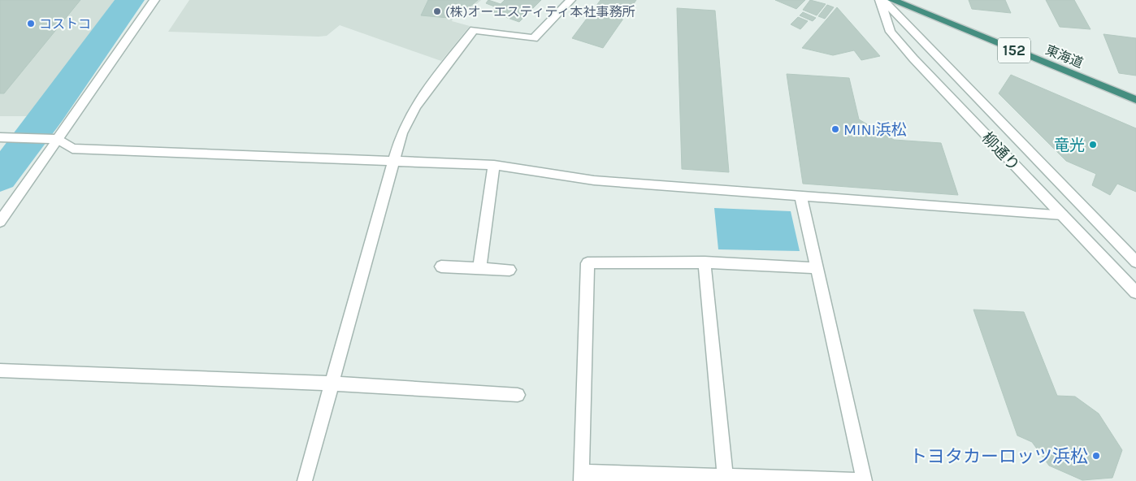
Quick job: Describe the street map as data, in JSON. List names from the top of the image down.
{
  "streets": {
    "highway": ["152", "東海道"],
    "street": ["柳通り"]
  },
  "places": [
    "(株)オーエスティティ本社事務所",
    "コストコ",
    "MINI浜松",
    "竜光",
    "トヨタカーロッツ浜松"
  ]
}
